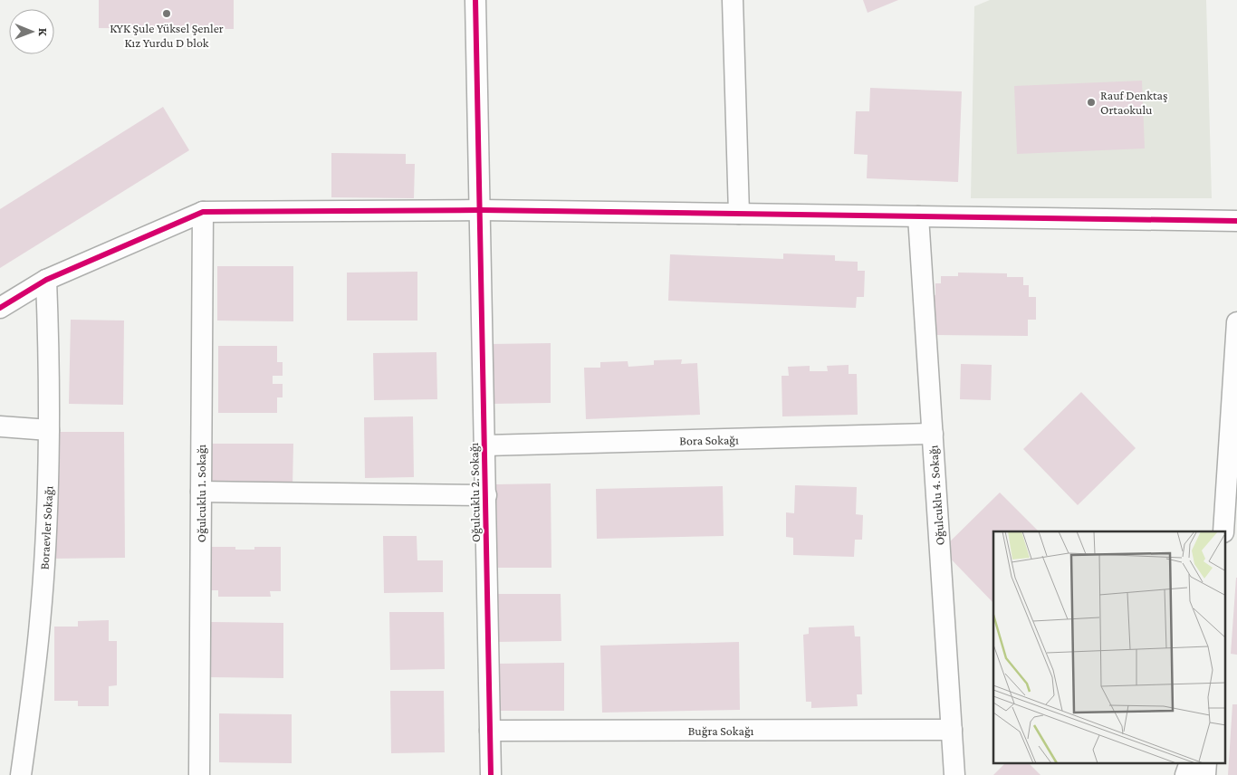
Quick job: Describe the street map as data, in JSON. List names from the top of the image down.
{
  "streets": {
    "street": [
      "Bora Sokağı",
      "Oğulcuklu 2. Sokağı",
      "Oğulcuklu 1. Sokağı",
      "Oğulcuklu 4. Sokağı",
      "Boraevler Sokağı",
      "Buğra Sokağı"
    ]
  },
  "crossings": [
    ["Bora Sokağı", "Oğulcuklu 2. Sokağı"],
    ["Bora Sokağı", "Oğulcuklu 4. Sokağı"],
    ["Oğulcuklu 2. Sokağı", "Buğra Sokağı"],
    ["Oğulcuklu 4. Sokağı", "Buğra Sokağı"]
  ],
  "places": ["KYK Şule Yüksel Şenler Kız Yurdu D blok", "Rauf Denktaş Ortaokulu"],
  "north": "right"
}
